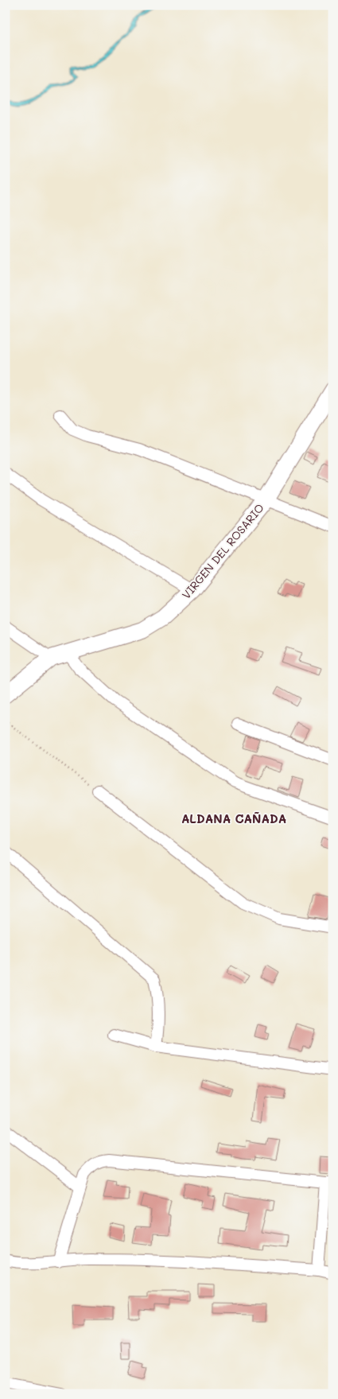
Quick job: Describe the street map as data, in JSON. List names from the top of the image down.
{
  "streets": {
    "street": ["VIRGEN DEL ROSARIO"]
  },
  "districts": ["ALDANA CAÑADA"]
}
